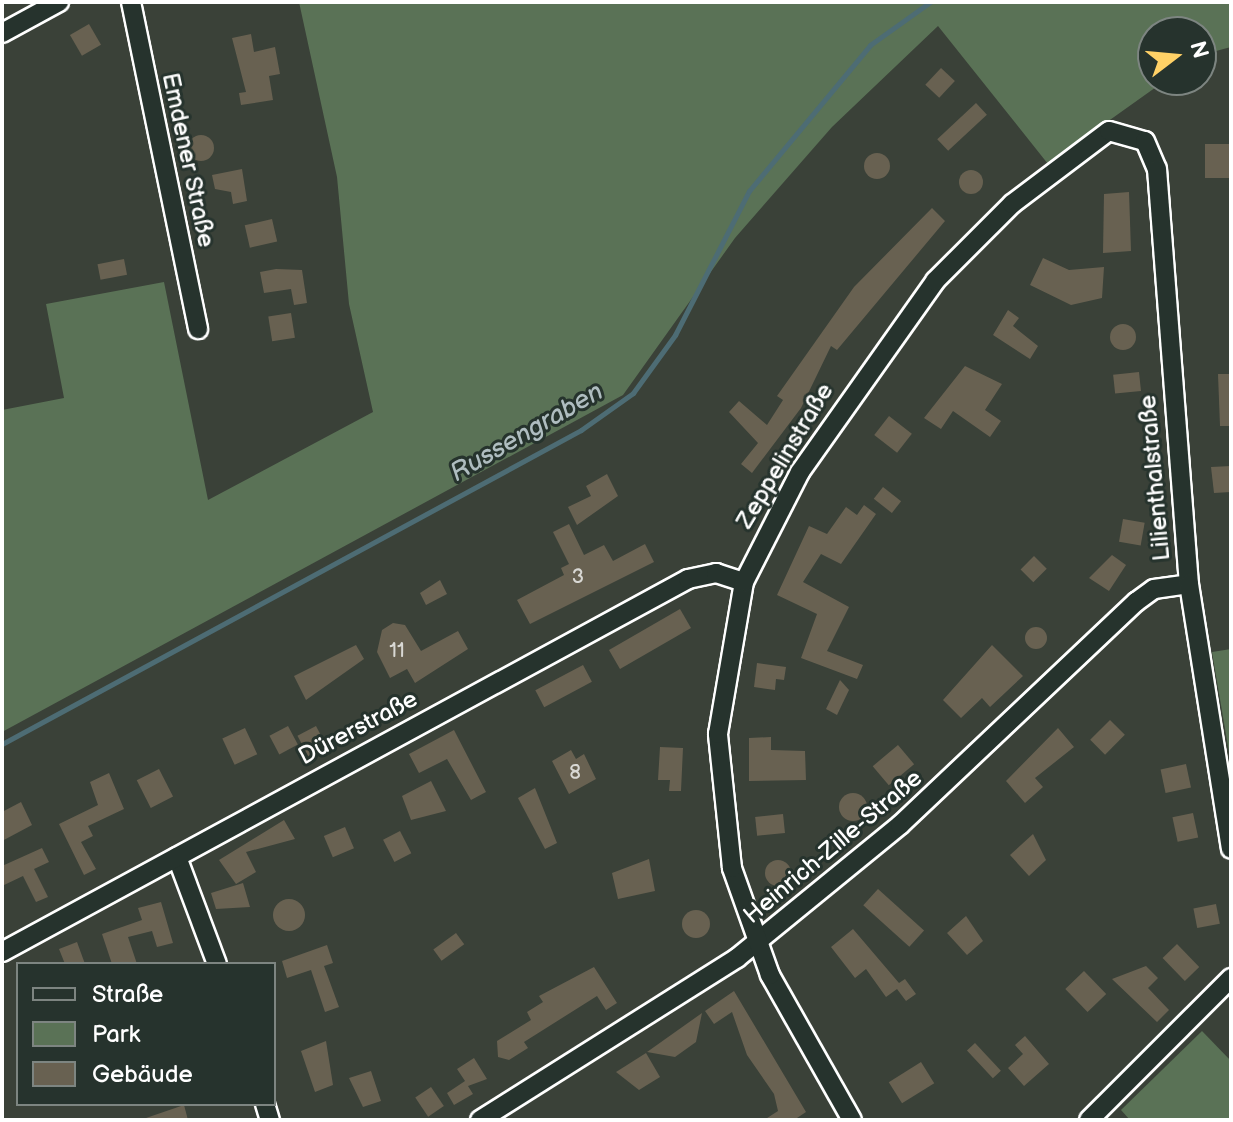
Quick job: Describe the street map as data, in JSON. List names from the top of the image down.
{
  "streets": {
    "street": [
      "Emdener Straße",
      "Zeppelinstraße",
      "Lilienthalstraße",
      "Dürerstraße",
      "Heinrich-Zille-Straße"
    ]
  },
  "crossings": [
    ["Zeppelinstraße", "Lilienthalstraße"],
    ["Zeppelinstraße", "Dürerstraße"],
    ["Zeppelinstraße", "Heinrich-Zille-Straße"],
    ["Lilienthalstraße", "Heinrich-Zille-Straße"]
  ],
  "water": ["Russengraben"],
  "house_numbers": ["3", "11", "8"],
  "legend": ["Straße", "Park", "Gebäude"],
  "north": "right"
}
